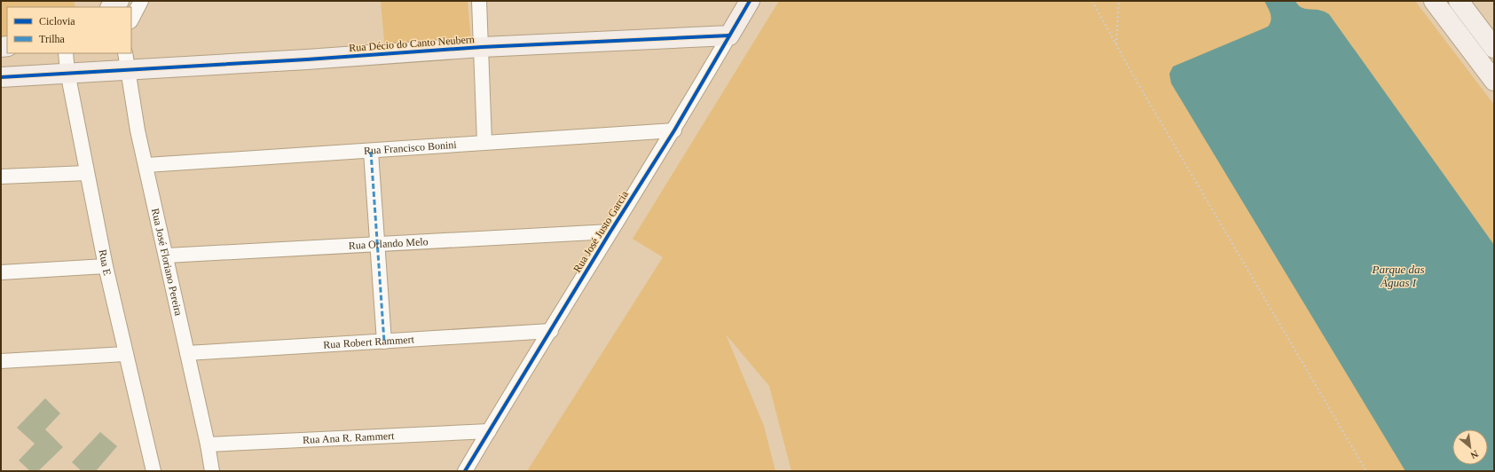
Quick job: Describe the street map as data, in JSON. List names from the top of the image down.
{
  "streets": {
    "street": [
      "Rua Décio do Canto Neubern",
      "Rua Francisco Bonini",
      "Rua José Justo Garcia",
      "Rua Orlando Melo",
      "Rua José Floriano Pereira",
      "Rua E",
      "Rua Robert Rammert",
      "Rua Ana R. Rammert"
    ]
  },
  "crossings": [
    ["Rua Décio do Canto Neubern", "Rua José Justo Garcia"],
    ["Rua Décio do Canto Neubern", "Rua José Floriano Pereira"],
    ["Rua Décio do Canto Neubern", "Rua E"],
    ["Rua Francisco Bonini", "Rua José Justo Garcia"],
    ["Rua Francisco Bonini", "Rua José Floriano Pereira"],
    ["Rua José Justo Garcia", "Rua Orlando Melo"],
    ["Rua José Justo Garcia", "Rua Robert Rammert"],
    ["Rua José Justo Garcia", "Rua Ana R. Rammert"],
    ["Rua Orlando Melo", "Rua José Floriano Pereira"],
    ["Rua José Floriano Pereira", "Rua Robert Rammert"],
    ["Rua José Floriano Pereira", "Rua Ana R. Rammert"]
  ],
  "water": ["Parque das Águas I"],
  "legend": ["Ciclovia", "Trilha"],
  "north": "bottom right"
}
